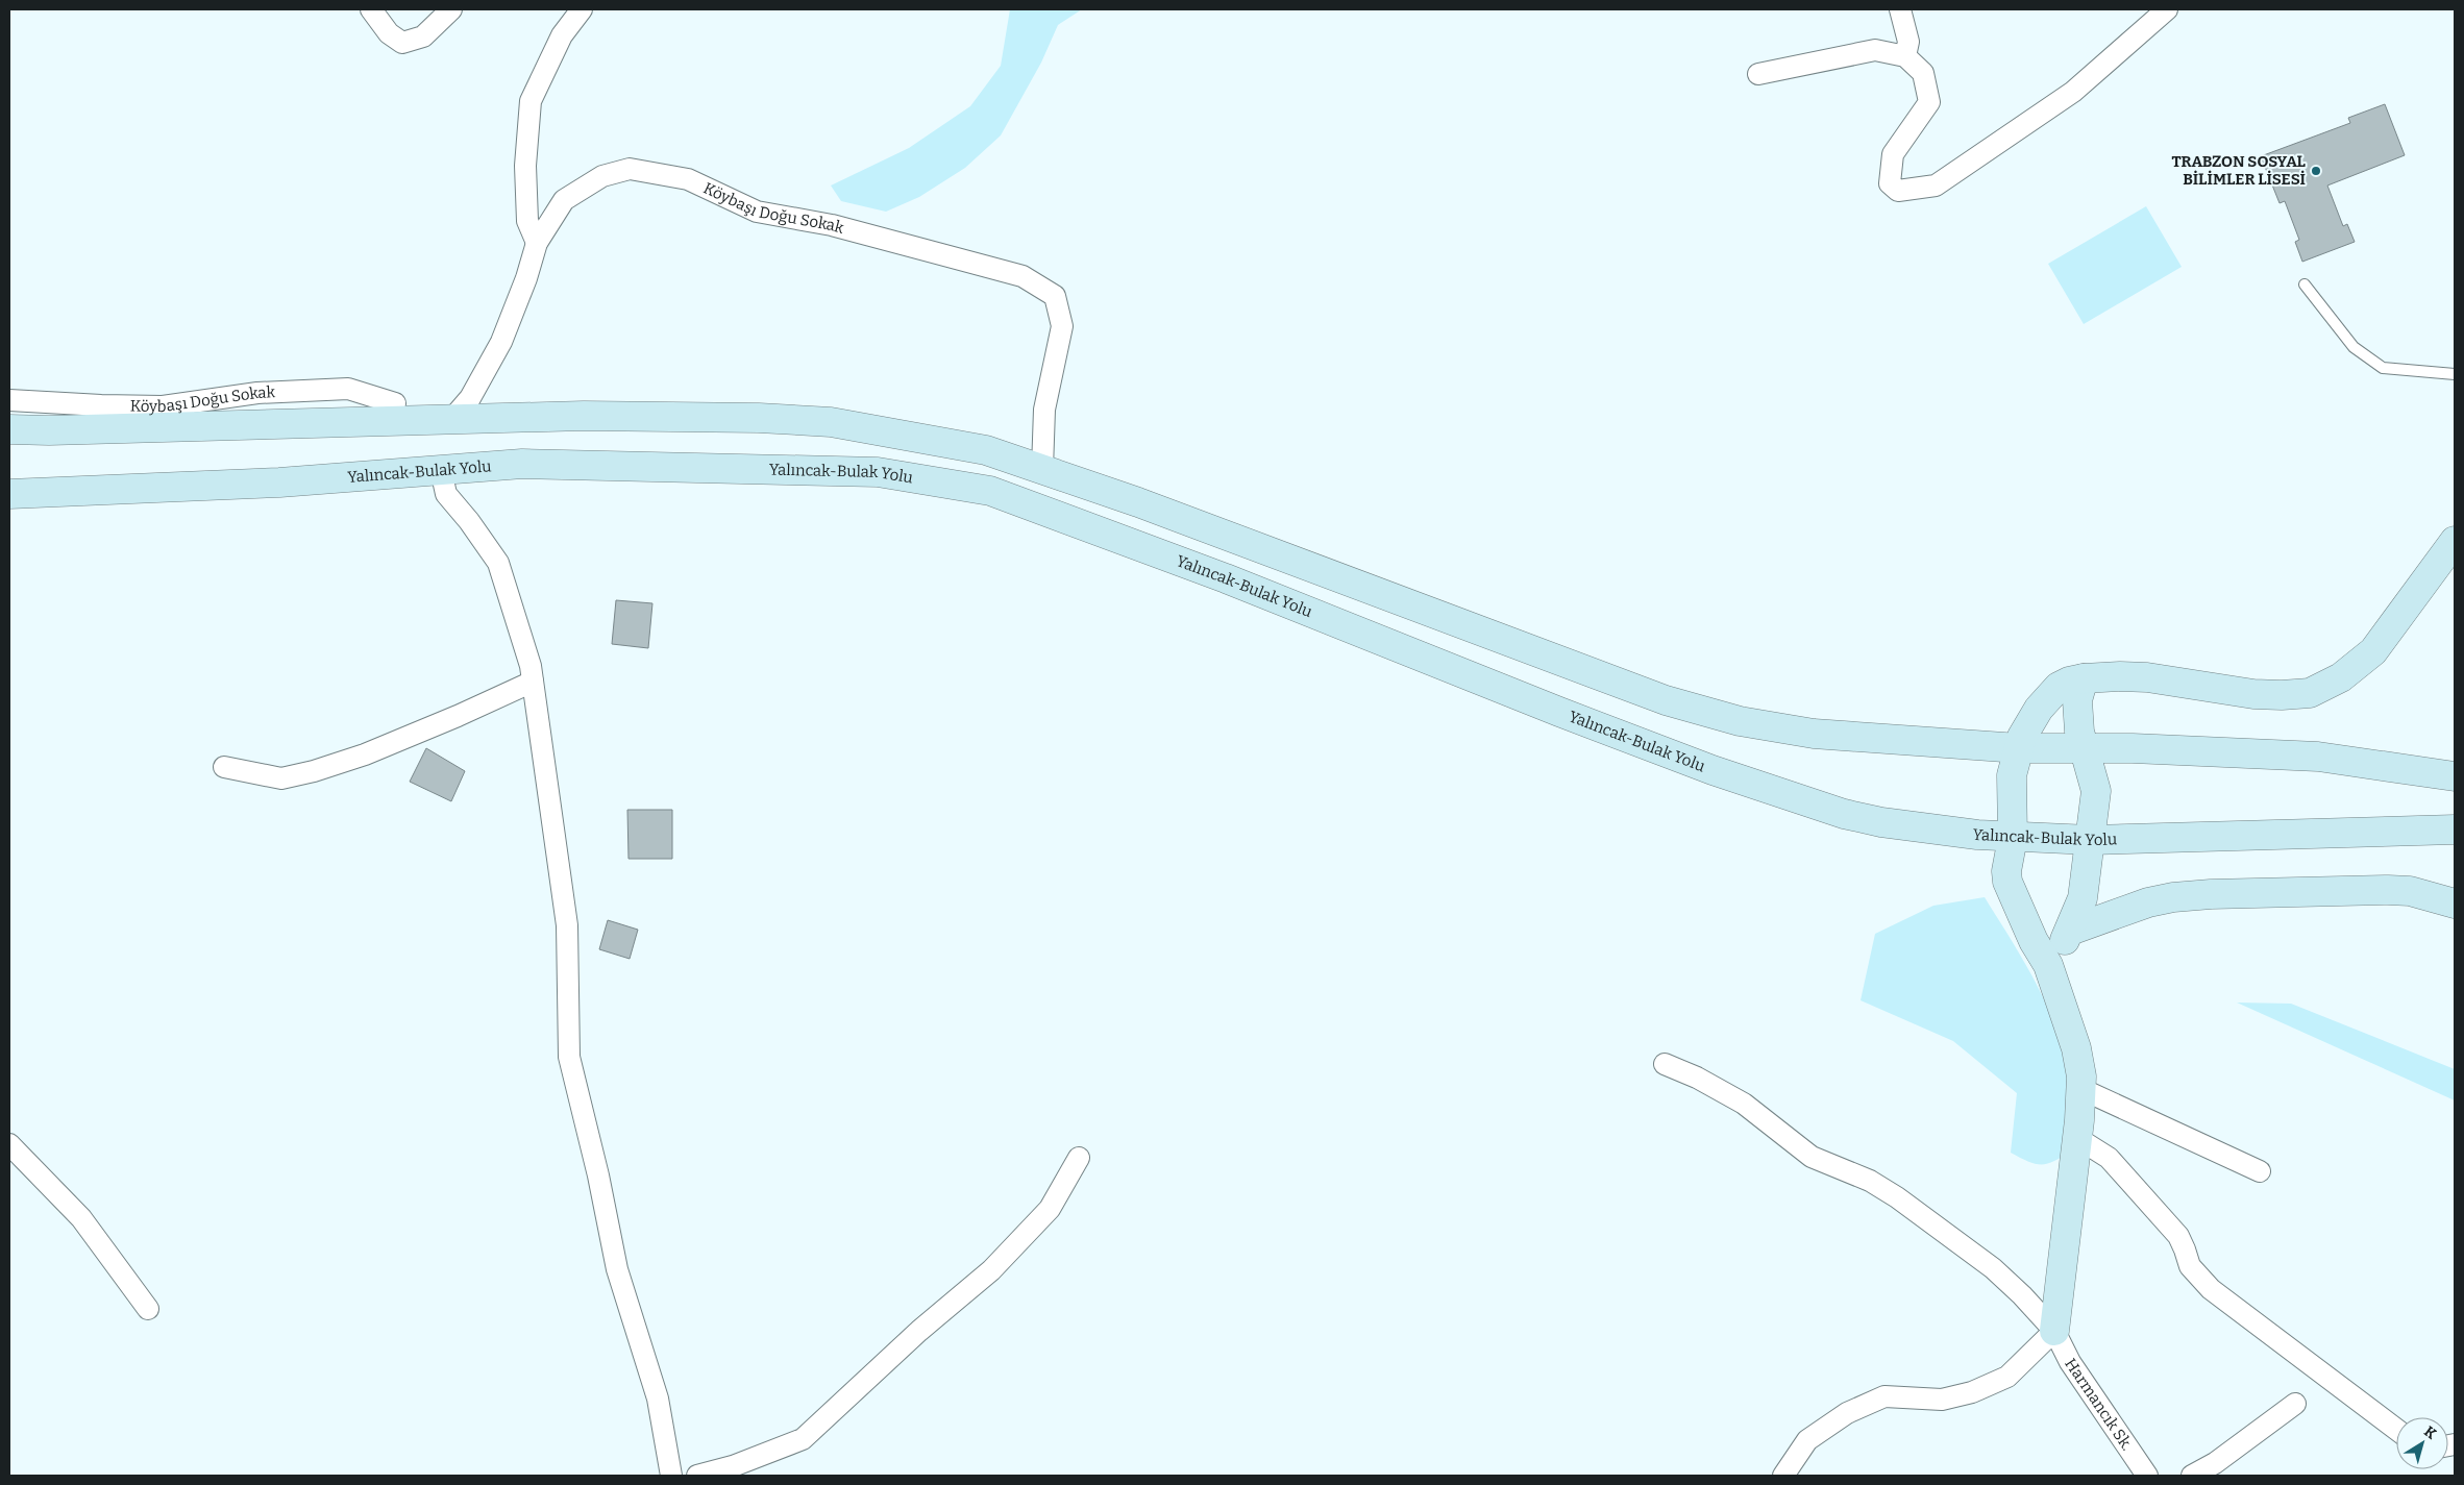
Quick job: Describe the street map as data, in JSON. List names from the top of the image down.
{
  "streets": {
    "main road": ["Yalıncak-Bulak Yolu"],
    "street": ["Köybaşı Doğu Sokak", "Harmancık Sk."]
  },
  "places": ["TRABZON SOSYAL BİLİMLER LİSESİ"],
  "north": "top right"
}
